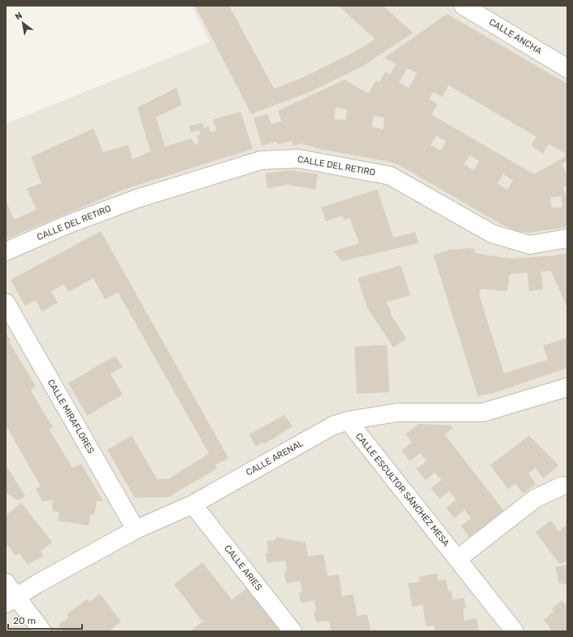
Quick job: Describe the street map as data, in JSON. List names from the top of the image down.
{
  "streets": {
    "street": [
      "CALLE ANCHA",
      "CALLE DEL RETIRO",
      "CALLE MIRAFLORES",
      "CALLE ARENAL",
      "CALLE ESCULTOR SÁNCHEZ MESA",
      "CALLE ARIES"
    ]
  },
  "crossings": [
    ["CALLE MIRAFLORES", "CALLE ARENAL"],
    ["CALLE ARENAL", "CALLE ESCULTOR SÁNCHEZ MESA"],
    ["CALLE ARENAL", "CALLE ARIES"]
  ],
  "scale_bar": "20 m",
  "north": "top left"
}
